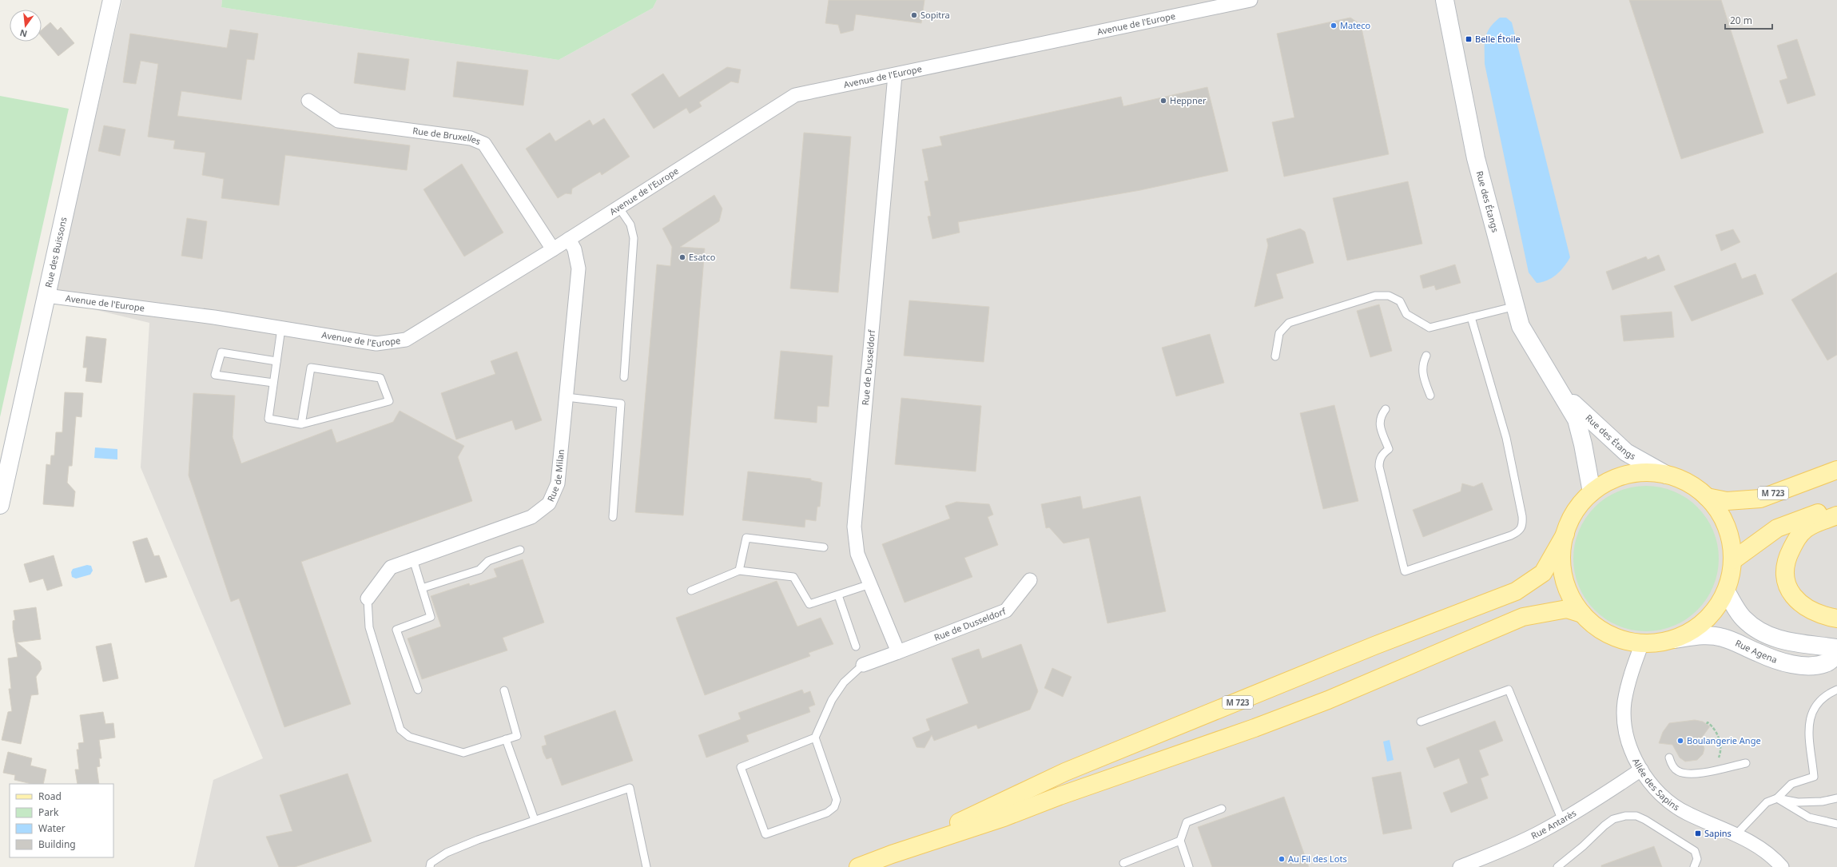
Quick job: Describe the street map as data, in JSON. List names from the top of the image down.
{
  "streets": {
    "main road": [
      "Rue des Étangs",
      "Rue des Buissons",
      "M 723",
      "Rue Agena"
    ],
    "street": [
      "Avenue de l'Europe",
      "Rue de Bruxelles",
      "Rue de Dusseldorf",
      "Rue de Milan",
      "Allée des Sapins",
      "Rue Antarès"
    ]
  },
  "crossings": [
    ["Avenue de l'Europe", "Rue de Bruxelles"],
    ["Avenue de l'Europe", "Rue des Buissons"],
    ["Avenue de l'Europe", "Rue de Dusseldorf"],
    ["Avenue de l'Europe", "Rue de Milan"],
    ["Allée des Sapins", "Rue Antarès"]
  ],
  "places": {
    "other": [
      "Sopitra",
      "Mateco",
      "Heppner",
      "Esatco",
      "Boulangerie Ange",
      "Au Fil des Lots"
    ],
    "transit": ["Belle Étoile", "Sapins"]
  },
  "legend": [
    "Road",
    "Park",
    "Water",
    "Building"
  ],
  "scale_bar": "20 m",
  "north": "bottom"
}
